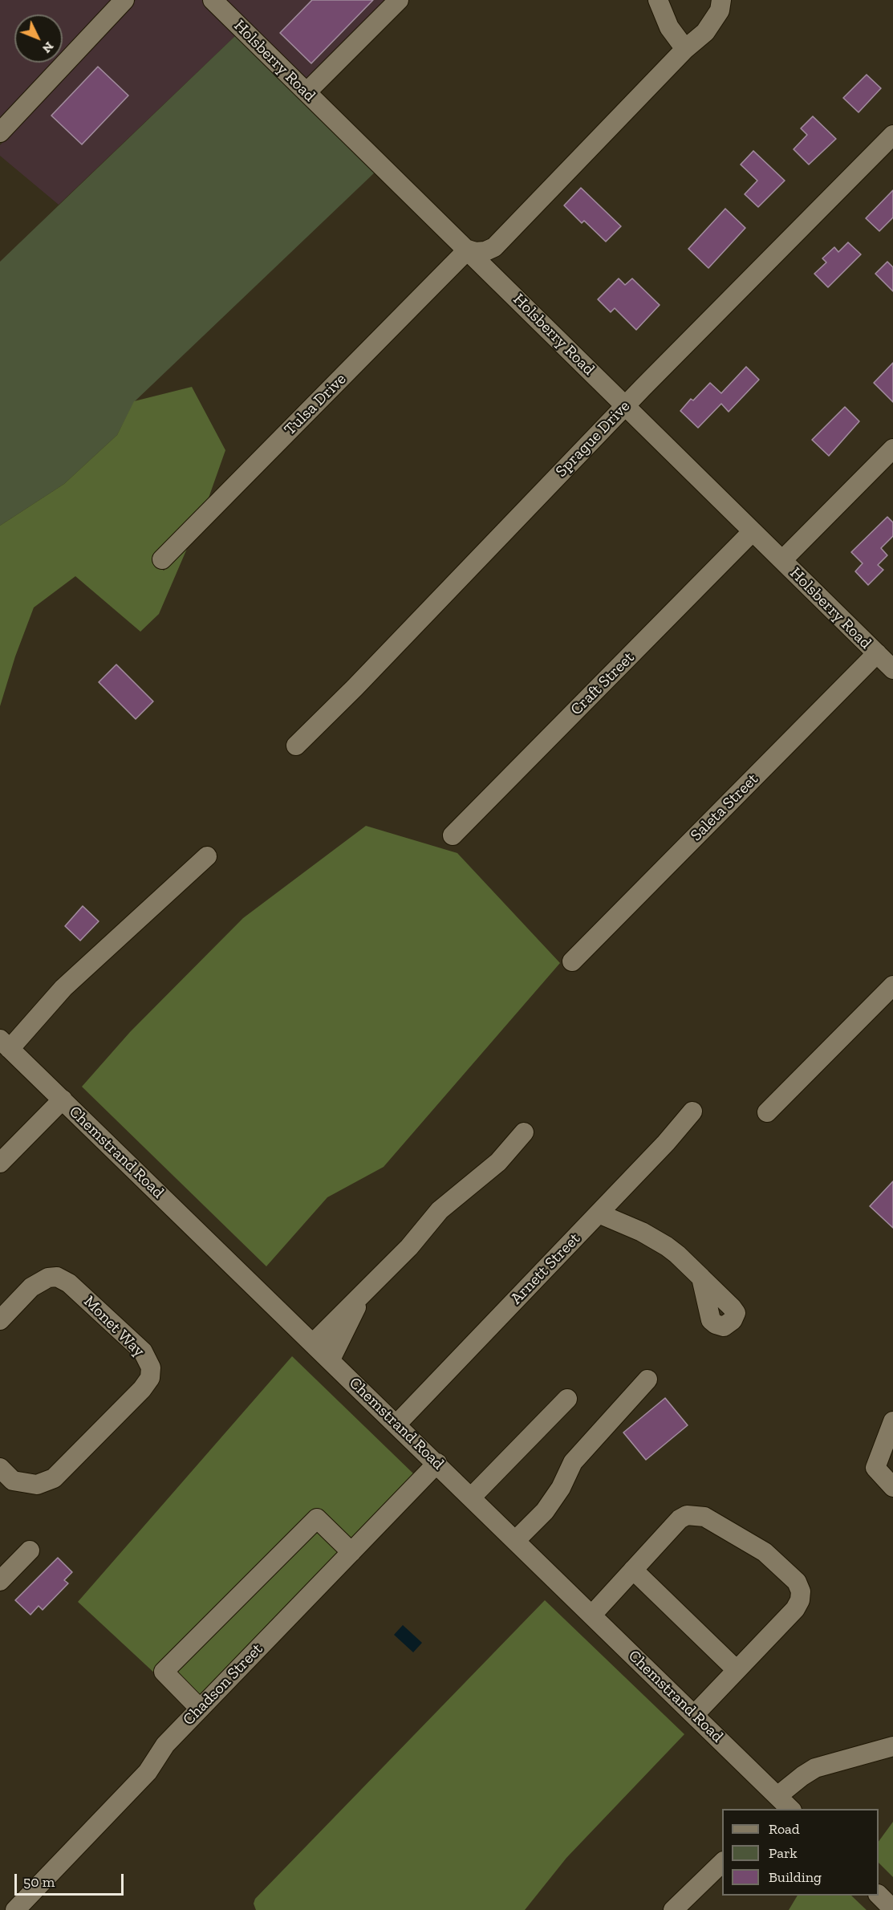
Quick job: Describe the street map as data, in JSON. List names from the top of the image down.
{
  "streets": {
    "street": [
      "Holsberry Road",
      "Tulsa Drive",
      "Sprague Drive",
      "Craft Street",
      "Saleta Street",
      "Chemstrand Road",
      "Arnett Street",
      "Monet Way",
      "Chadson Street"
    ]
  },
  "crossings": [
    ["Holsberry Road", "Tulsa Drive"],
    ["Holsberry Road", "Sprague Drive"],
    ["Holsberry Road", "Craft Street"],
    ["Holsberry Road", "Saleta Street"],
    ["Chemstrand Road", "Arnett Street"],
    ["Chemstrand Road", "Chadson Street"]
  ],
  "legend": ["Road", "Park", "Building"],
  "scale_bar": "50 m",
  "north": "bottom right"
}
